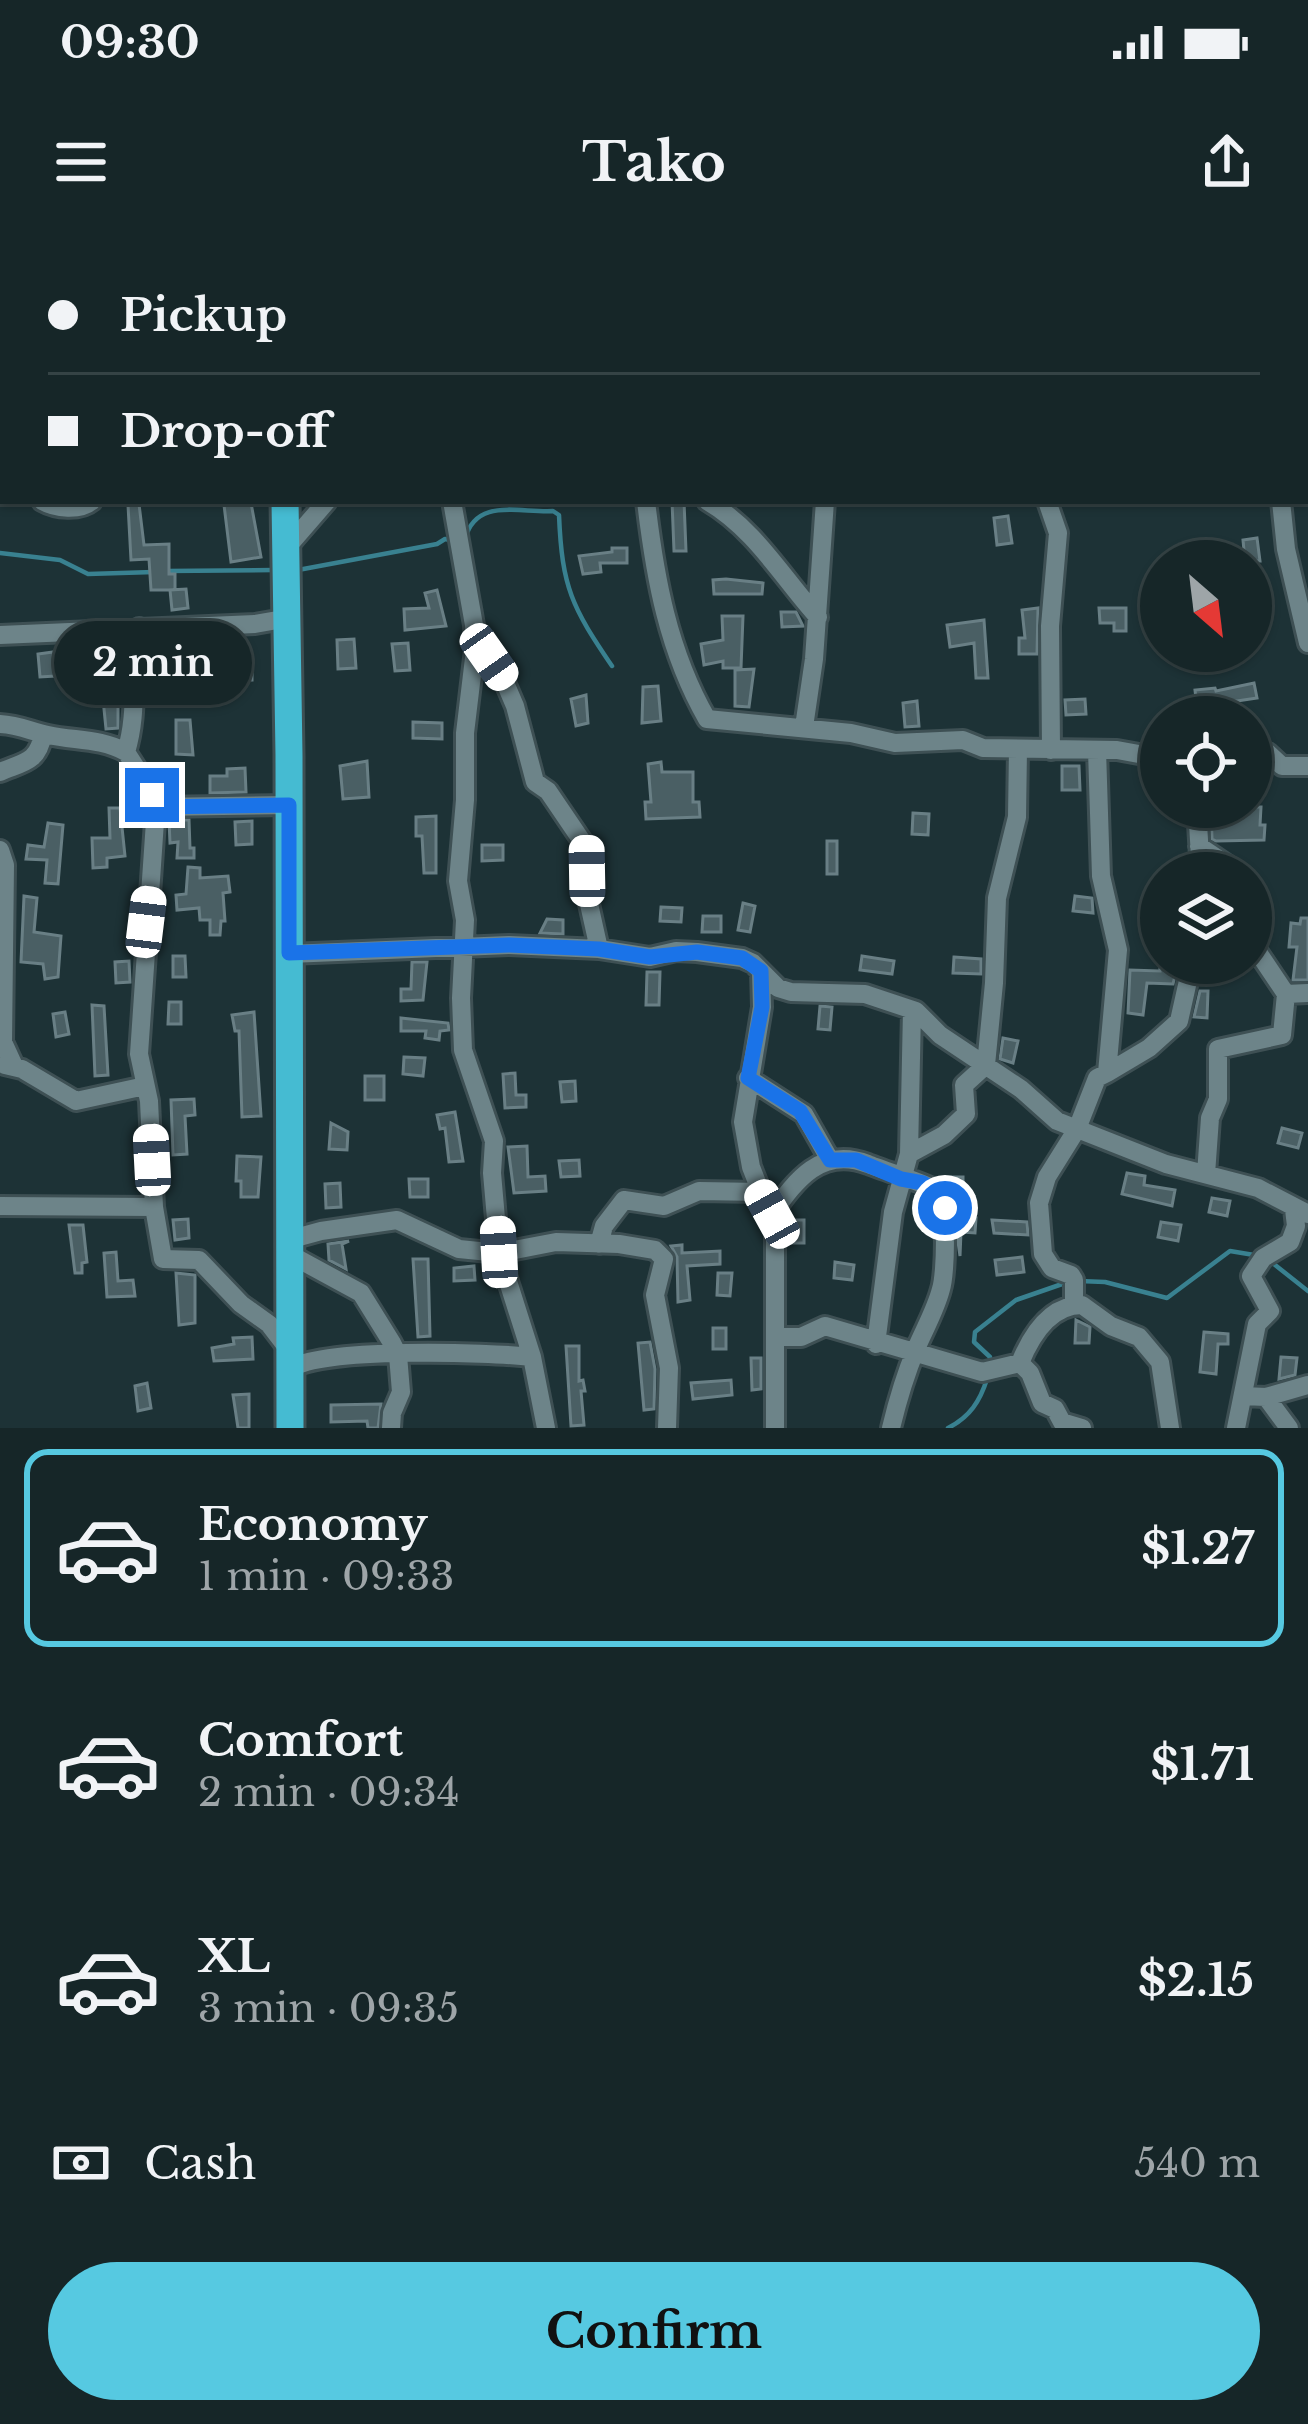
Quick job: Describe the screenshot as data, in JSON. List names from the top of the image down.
{
  "north": "bottom right",
  "page": {
    "status": "09:30",
    "header": "Tako",
    "banner": ["Pickup", "Drop-off"],
    "bubble": "2 min",
    "list": [
      {
        "name": "Economy",
        "note": "1 min · 09:33",
        "value": "$1.27"
      },
      {
        "name": "Comfort",
        "note": "2 min · 09:34",
        "value": "$1.71"
      },
      {
        "name": "XL",
        "note": "3 min · 09:35",
        "value": "$2.15"
      }
    ],
    "pay": ["Cash", "540 m"],
    "buttons": "Confirm"
  }
}
